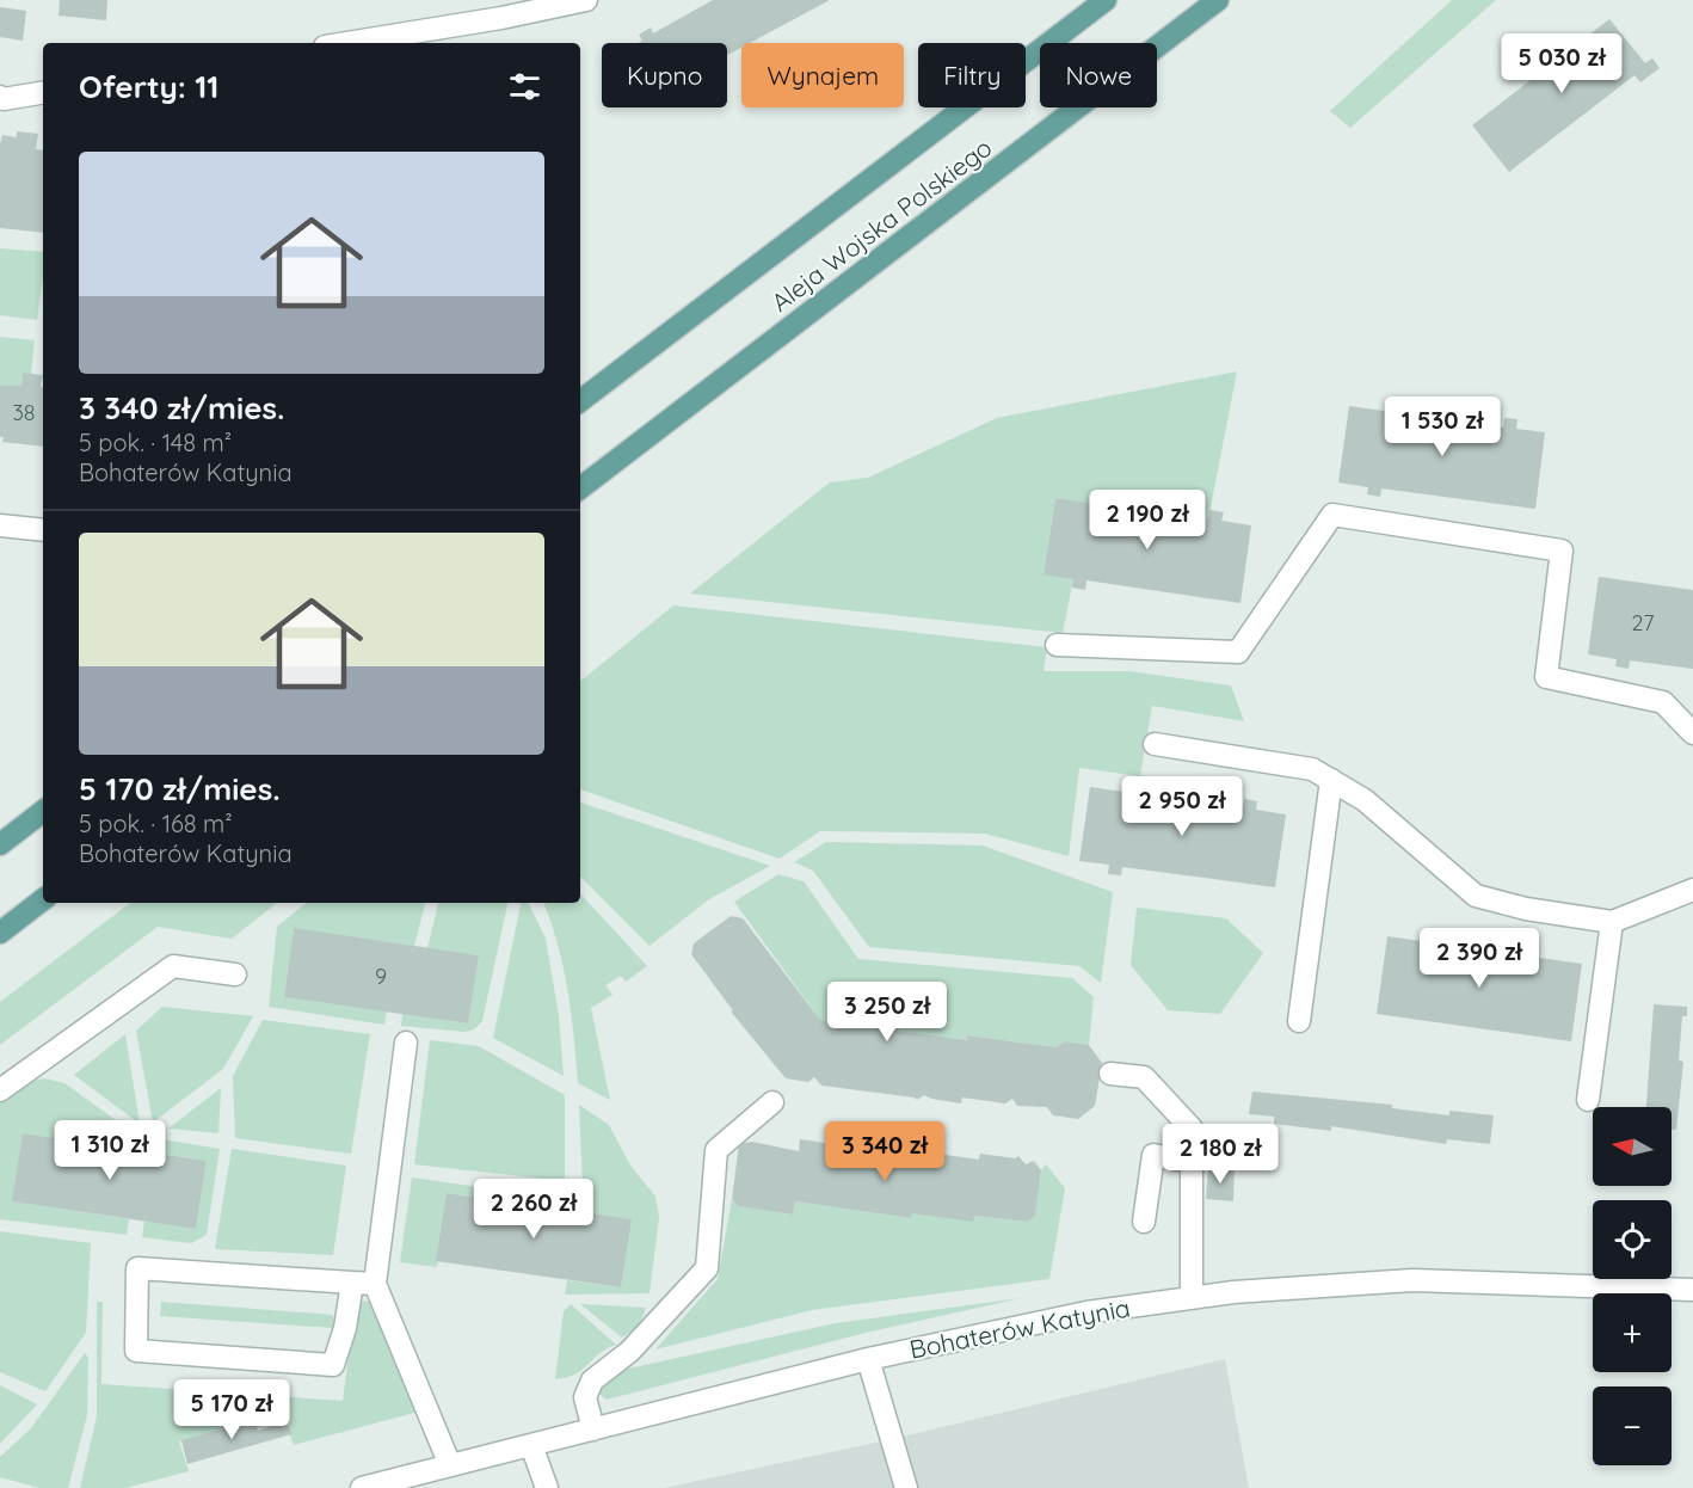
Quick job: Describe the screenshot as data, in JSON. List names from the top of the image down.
{
  "streets": {
    "main road": ["Aleja Wojska Polskiego"],
    "street": ["Bohaterów Katynia"]
  },
  "house_numbers": ["38", "27", "9"],
  "north": "left",
  "page": {
    "price": [
      "5 030 zł",
      "1 530 zł",
      "2 190 zł",
      "2 950 zł",
      "2 390 zł",
      "3 250 zł",
      "1 310 zł",
      "3 340 zł",
      "2 180 zł",
      "2 260 zł",
      "5 170 zł"
    ],
    "chip": [
      "Kupno",
      "Wynajem",
      "Filtry",
      "Nowe"
    ],
    "heading": "Oferty: 11",
    "list": [
      {
        "name": "3 340 zł/mies.",
        "note": "5 pok. · 148 m² · Bohaterów Katynia"
      },
      {
        "name": "5 170 zł/mies.",
        "note": "5 pok. · 168 m² · Bohaterów Katynia"
      }
    ],
    "map_buttons": ["+", "−"]
  }
}
